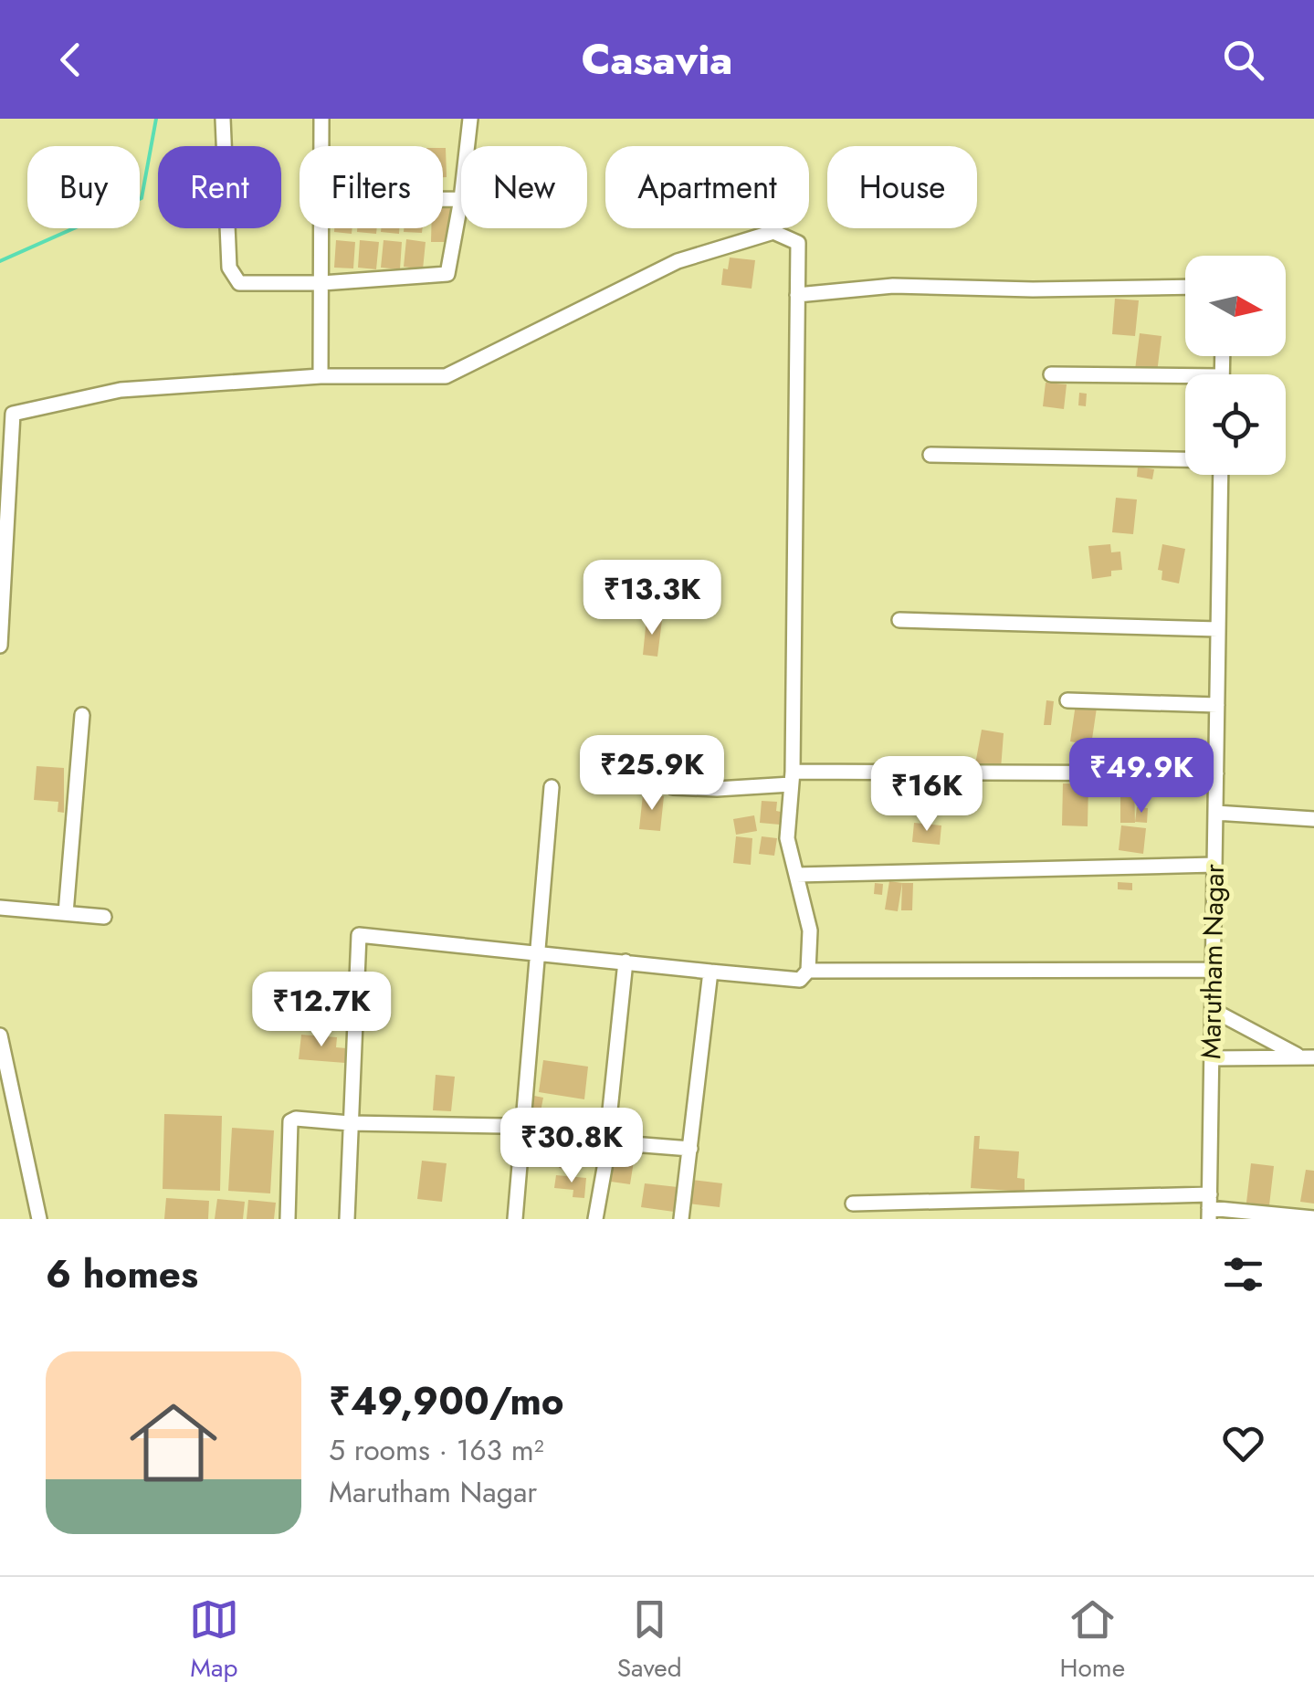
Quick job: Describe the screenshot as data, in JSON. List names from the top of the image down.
{
  "streets": {
    "street": ["Marutham Nagar"]
  },
  "north": "right",
  "page": {
    "header": "Casavia",
    "chip": [
      "Buy",
      "Rent",
      "Filters",
      "New",
      "Apartment",
      "House"
    ],
    "price": [
      "₹13.3K",
      "₹25.9K",
      "₹49.9K",
      "₹16K",
      "₹12.7K",
      "₹30.8K"
    ],
    "heading": "6 homes",
    "list": [
      {
        "name": "₹49,900/mo",
        "note": "5 rooms · 163 m² · Marutham Nagar"
      }
    ],
    "tabs": ["Map", "Saved", "Home"]
  }
}
